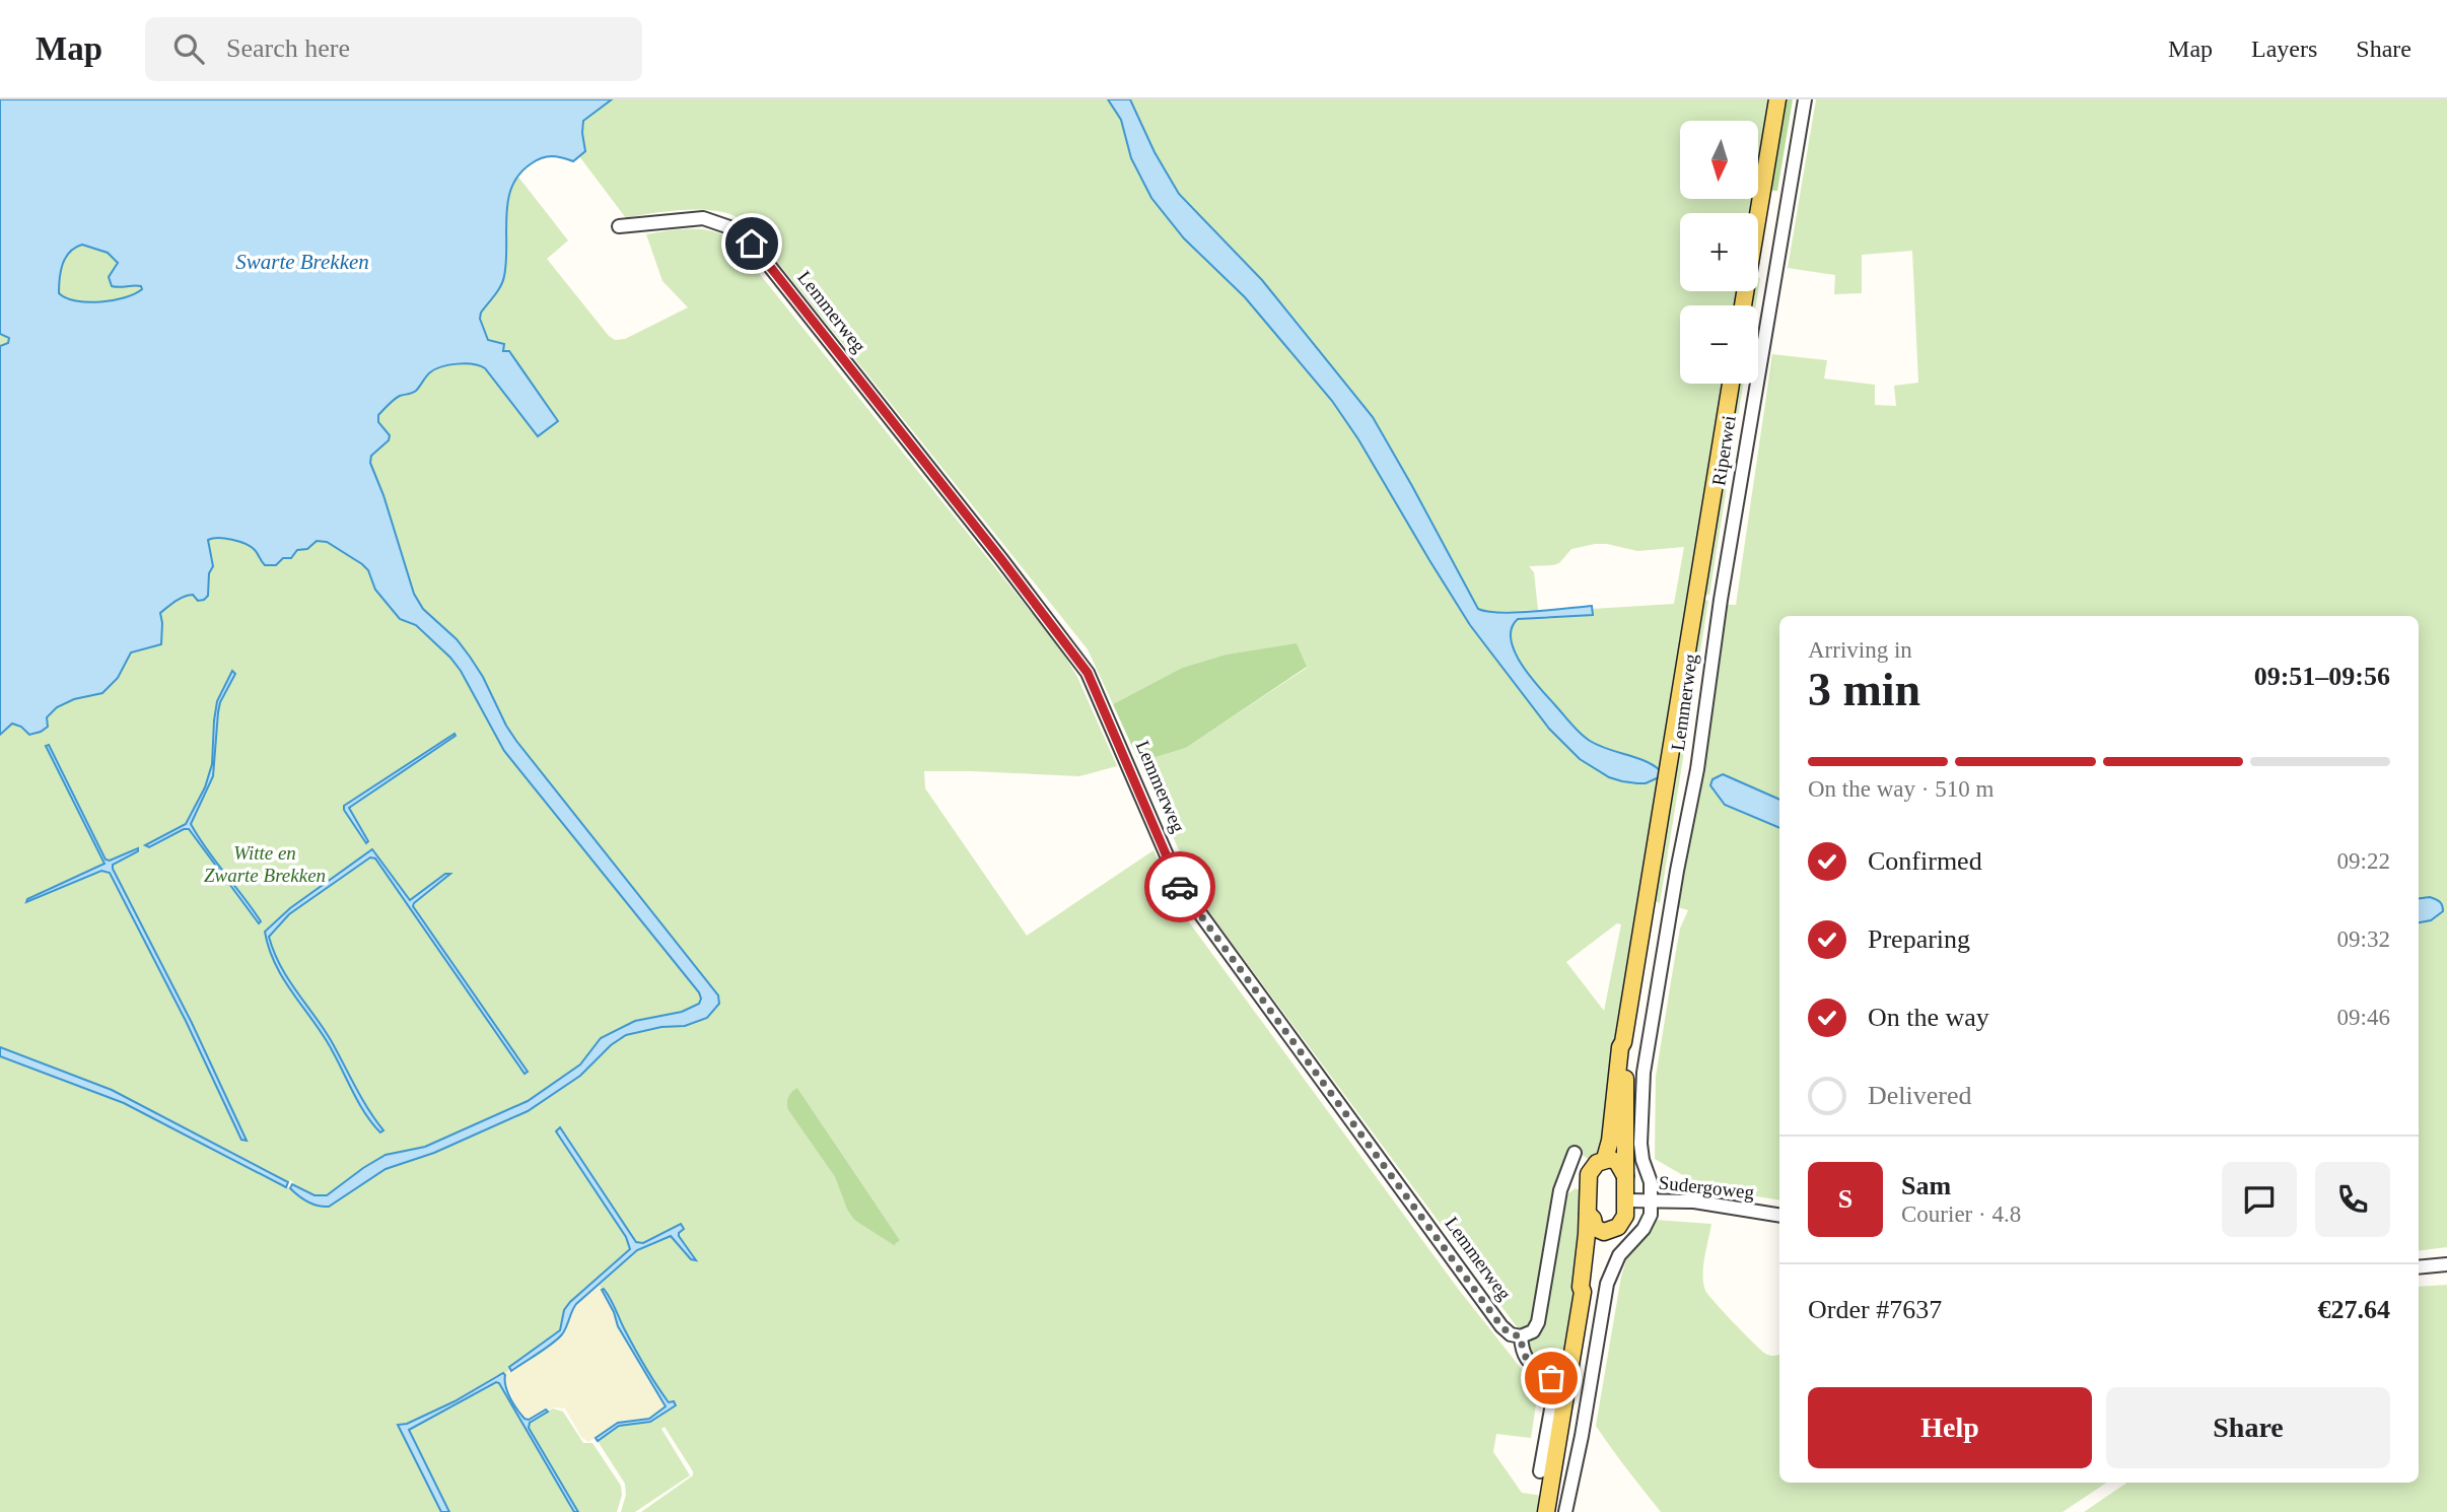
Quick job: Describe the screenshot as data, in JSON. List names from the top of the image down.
{
  "streets": {
    "main road": ["Lemmerweg", "Riperwei"],
    "street": ["Sudergoweg"]
  },
  "crossings": [
    ["Lemmerweg", "Riperwei"],
    ["Lemmerweg", "Sudergoweg"]
  ],
  "water": ["Swarte Brekken"],
  "parks": ["Witte en Zwarte Brekken"],
  "north": "bottom",
  "page": {
    "header": "Map",
    "search": "Search here",
    "nav": ["Map", "Layers", "Share"],
    "map_buttons": ["+", "−"],
    "heading": ["3 min", "Arriving in", "09:51–09:56"],
    "panel": [
      "Sam",
      "Courier · 4.8",
      "Order #7637",
      "€27.64"
    ],
    "bar": "On the way · 510 m",
    "list": [
      ["Confirmed", "09:22"],
      ["Preparing", "09:32"],
      ["On the way", "09:46"],
      "Delivered"
    ],
    "round": "S",
    "buttons": ["Help", "Share"]
  }
}
